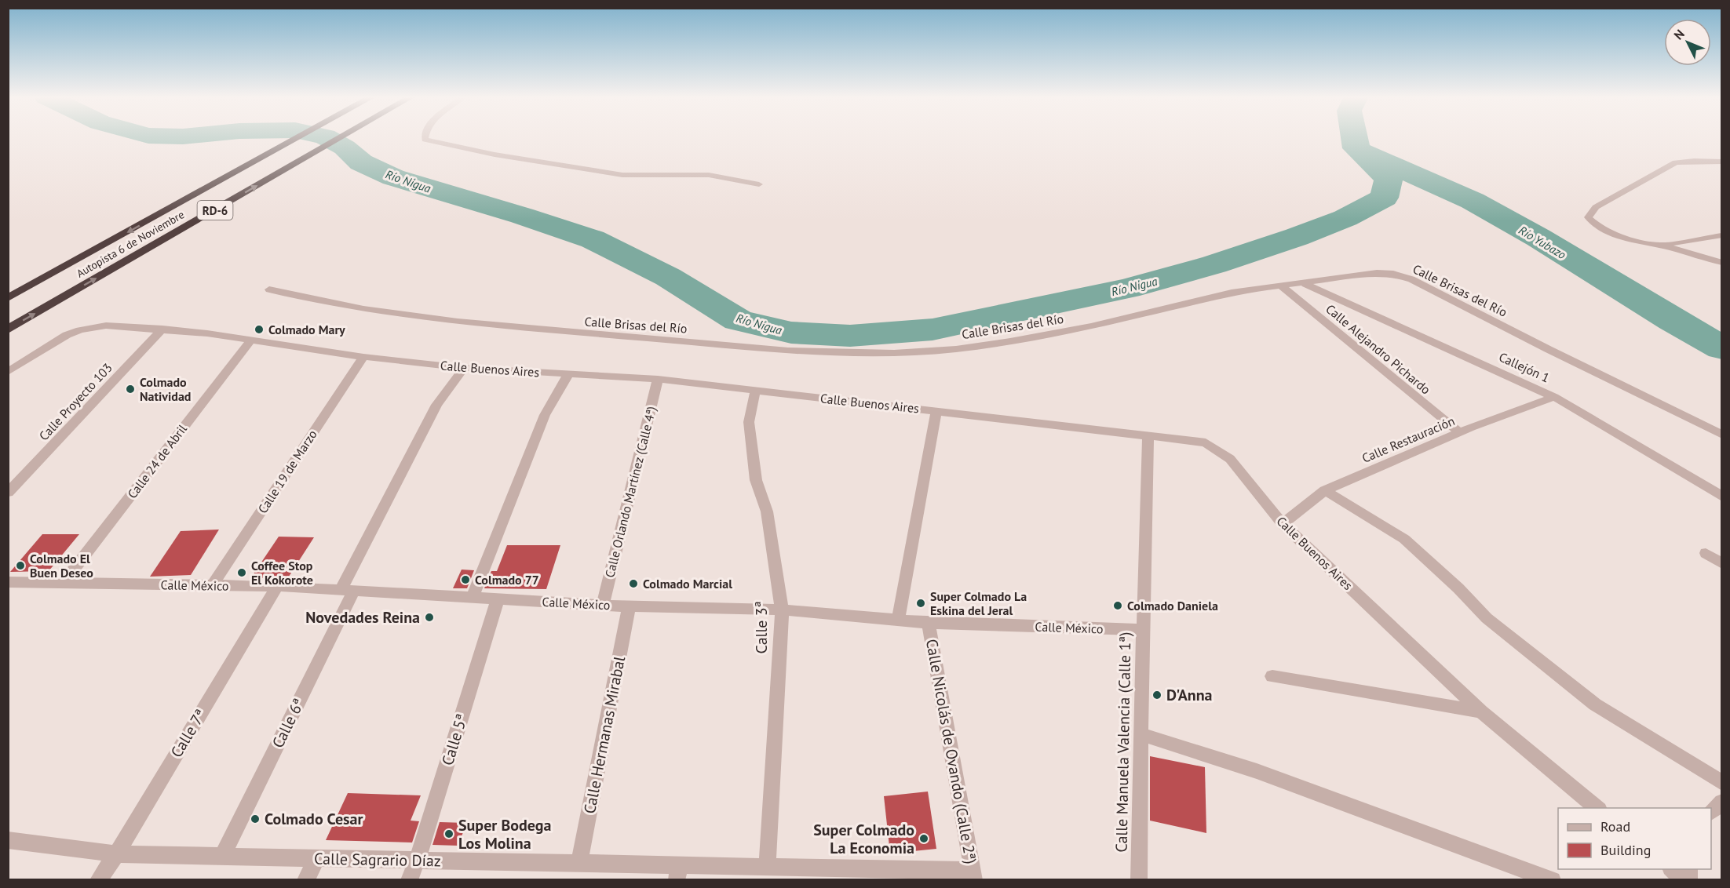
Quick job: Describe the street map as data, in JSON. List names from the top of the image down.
{
  "streets": {
    "highway": ["RD-6", "Autopista 6 de Noviembre"],
    "street": [
      "Calle Brisas del Río",
      "Calle Alejandro Pichardo",
      "Callejón 1",
      "Calle Buenos Aires",
      "Calle Proyecto 103",
      "Calle Restauración",
      "Calle 24 de Abril",
      "Calle 19 de Marzo",
      "Calle Orlando Martínez (Calle 4ª)",
      "Calle México",
      "Calle 3ª",
      "Calle 6ª",
      "Calle 7ª",
      "Calle Hermanas Mirabal",
      "Calle 5ª",
      "Calle Manuela Valencia (Calle 1ª)",
      "Calle Nicolás de Ovando (Calle 2ª)",
      "Calle Sagrario Díaz"
    ]
  },
  "crossings": [
    ["Calle Brisas del Río", "Calle Alejandro Pichardo"],
    ["Calle Brisas del Río", "Callejón 1"],
    ["Calle Alejandro Pichardo", "Calle Restauración"],
    ["Callejón 1", "Calle Restauración"],
    ["Calle Buenos Aires", "Calle Proyecto 103"],
    ["Calle Buenos Aires", "Calle Restauración"],
    ["Calle Buenos Aires", "Calle 24 de Abril"],
    ["Calle Buenos Aires", "Calle 19 de Marzo"],
    ["Calle Buenos Aires", "Calle Orlando Martínez (Calle 4ª)"],
    ["Calle Buenos Aires", "Calle 3ª"],
    ["Calle Buenos Aires", "Calle 6ª"],
    ["Calle Buenos Aires", "Calle Manuela Valencia (Calle 1ª)"],
    ["Calle 24 de Abril", "Calle México"],
    ["Calle 19 de Marzo", "Calle México"],
    ["Calle Orlando Martínez (Calle 4ª)", "Calle México"],
    ["Calle México", "Calle 3ª"],
    ["Calle México", "Calle 6ª"],
    ["Calle México", "Calle 7ª"],
    ["Calle México", "Calle Hermanas Mirabal"],
    ["Calle México", "Calle 5ª"],
    ["Calle México", "Calle Manuela Valencia (Calle 1ª)"],
    ["Calle México", "Calle Nicolás de Ovando (Calle 2ª)"],
    ["Calle 3ª", "Calle Sagrario Díaz"],
    ["Calle 6ª", "Calle Sagrario Díaz"],
    ["Calle 7ª", "Calle Sagrario Díaz"],
    ["Calle Hermanas Mirabal", "Calle Sagrario Díaz"],
    ["Calle 5ª", "Calle Sagrario Díaz"],
    ["Calle Nicolás de Ovando (Calle 2ª)", "Calle Sagrario Díaz"]
  ],
  "water": ["Río Nigua", "Río Yubazo"],
  "places": [
    "Colmado Mary",
    "Colmado Natividad",
    "Colmado El Buen Deseo",
    "Coffee Stop El Kokorote",
    "Colmado 77",
    "Colmado Marcial",
    "Super Colmado La Eskina del Jeral",
    "Colmado Daniela",
    "Novedades Reina",
    "D'Anna",
    "Colmado Cesar",
    "Super Bodega Los Molina",
    "Super Colmado La Economia"
  ],
  "legend": ["Road", "Building"],
  "north": "top left"
}
